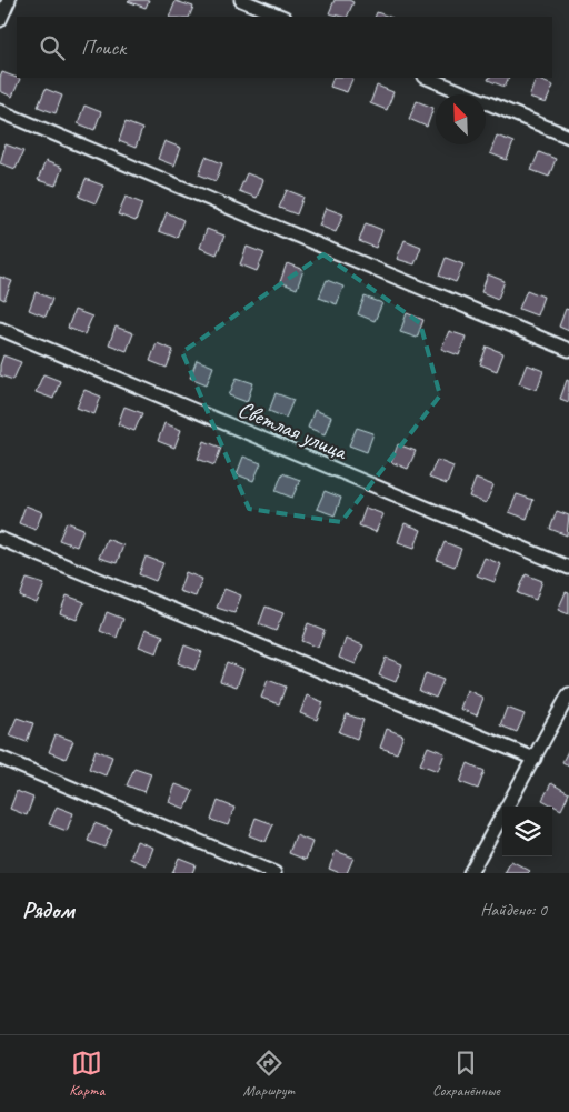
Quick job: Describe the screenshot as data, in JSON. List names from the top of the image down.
{
  "streets": {
    "street": ["Светлая улица"]
  },
  "north": "top left",
  "page": {
    "search": "Поиск",
    "heading": ["Рядом", "Найдено: 0"],
    "nav": ["Карта", "Маршрут", "Сохранённые"]
  }
}
